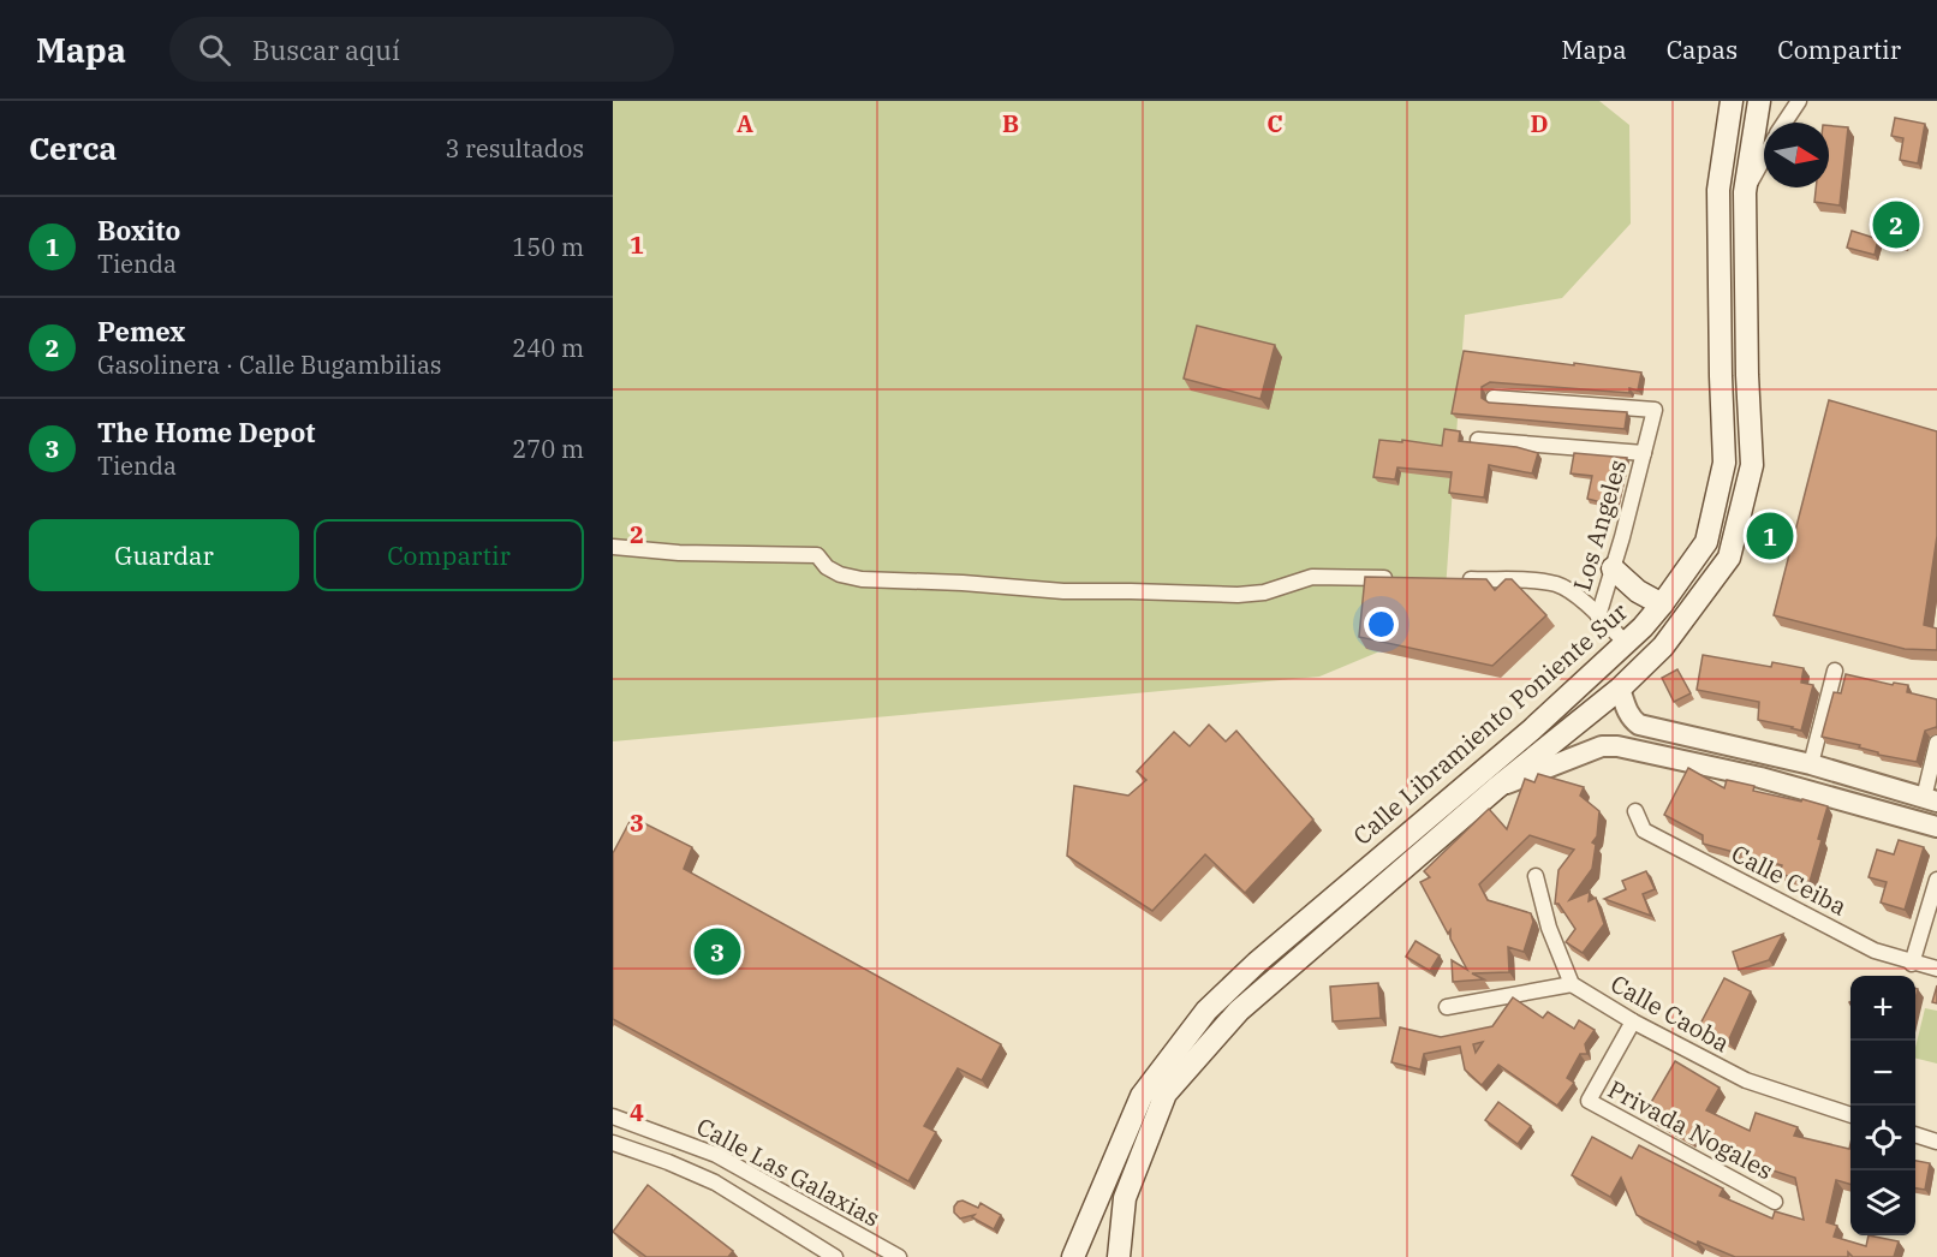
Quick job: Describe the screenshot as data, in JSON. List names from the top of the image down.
{
  "streets": {
    "main road": ["Calle Libramiento Poniente Sur"],
    "street": [
      "Los Angeles",
      "Calle Ceiba",
      "Calle Caoba",
      "Privada Nogales",
      "Calle Las Galaxias"
    ]
  },
  "crossings": [
    ["Los Angeles", "Calle Libramiento Poniente Sur"],
    ["Calle Caoba", "Privada Nogales"]
  ],
  "north": "right",
  "page": {
    "header": "Mapa",
    "search": "Buscar aquí",
    "nav": ["Mapa", "Capas", "Compartir"],
    "heading": ["Cerca", "3 resultados"],
    "list": [
      {
        "mark": "1",
        "name": "Boxito",
        "note": "Tienda",
        "value": "150 m"
      },
      {
        "mark": "2",
        "name": "Pemex",
        "note": "Gasolinera · Calle Bugambilias",
        "value": "240 m"
      },
      {
        "mark": "3",
        "name": "The Home Depot",
        "note": "Tienda",
        "value": "270 m"
      }
    ],
    "pins": ["2", "1", "3"],
    "buttons": ["Guardar", "Compartir"],
    "map_buttons": ["+", "−"]
  },
  "grid": {
    "columns": [
      "A",
      "B",
      "C",
      "D"
    ],
    "rows": [
      "1",
      "2",
      "3",
      "4"
    ]
  }
}
